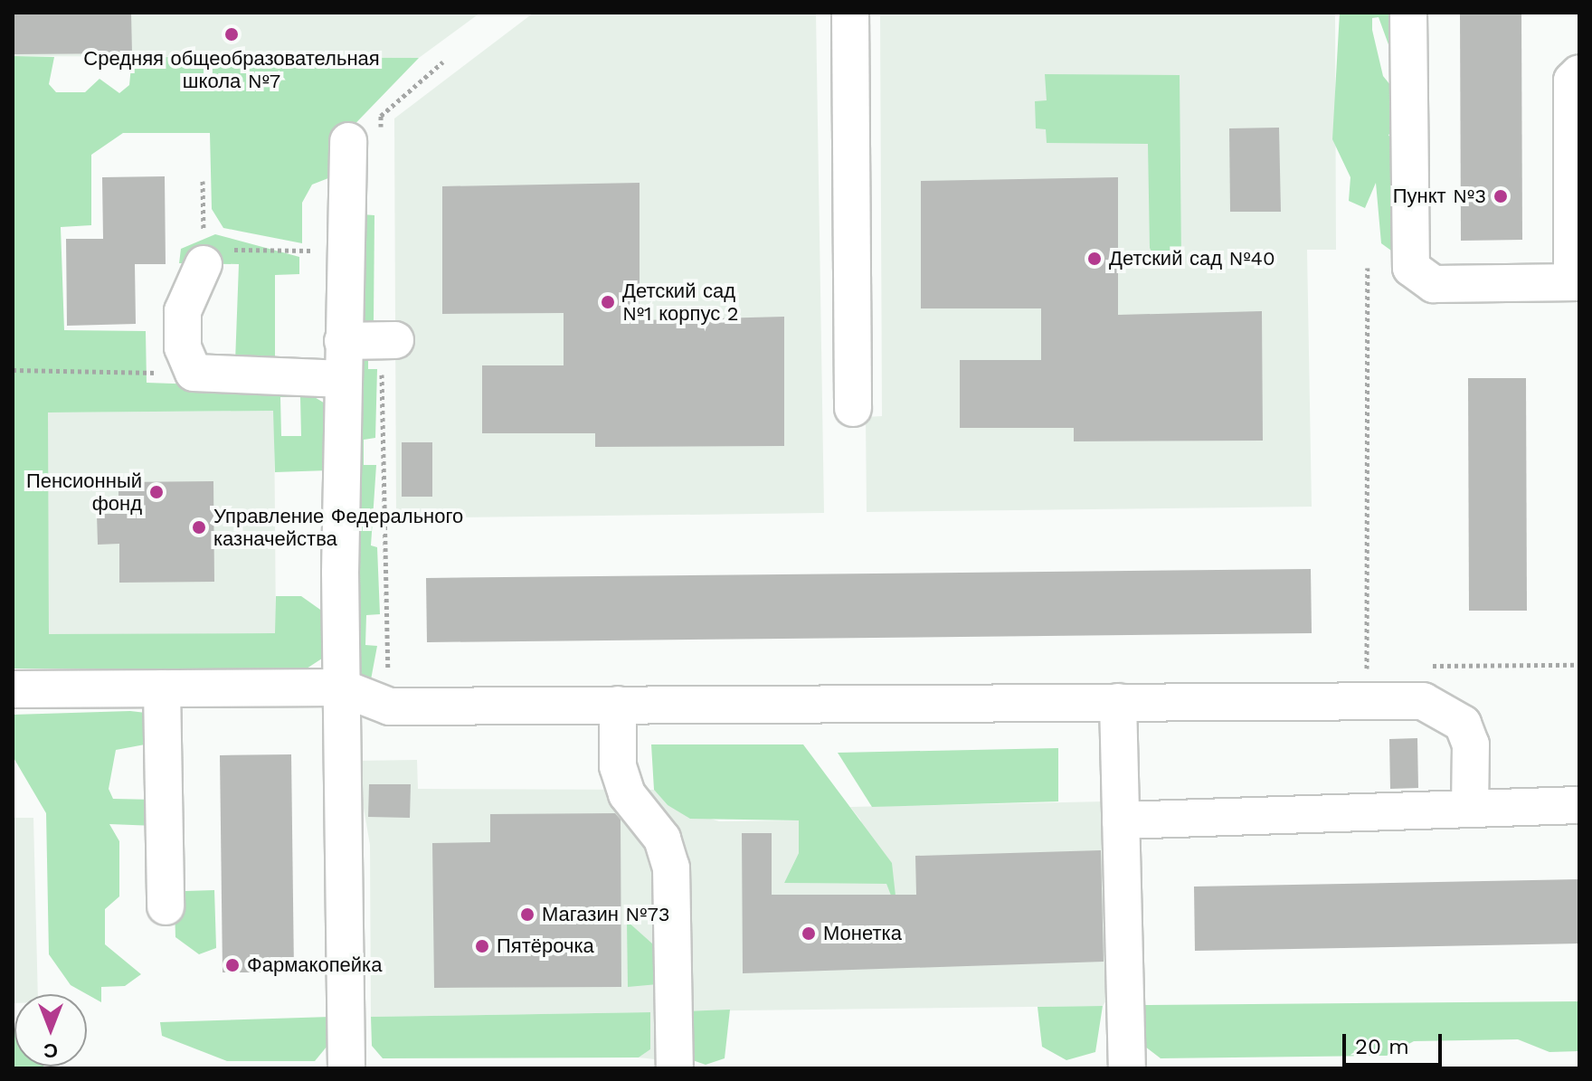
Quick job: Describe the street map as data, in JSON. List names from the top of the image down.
{
  "places": [
    "Средняя общеобразовательная школа №7",
    "Пункт №3",
    "Детский сад №40",
    "Детский сад №1 корпус 2",
    "Пенсионный фонд",
    "Управление Федерального казначейства",
    "Магазин №73",
    "Монетка",
    "Пятёрочка",
    "Фармакопейка"
  ],
  "scale_bar": "20 m",
  "north": "bottom"
}
